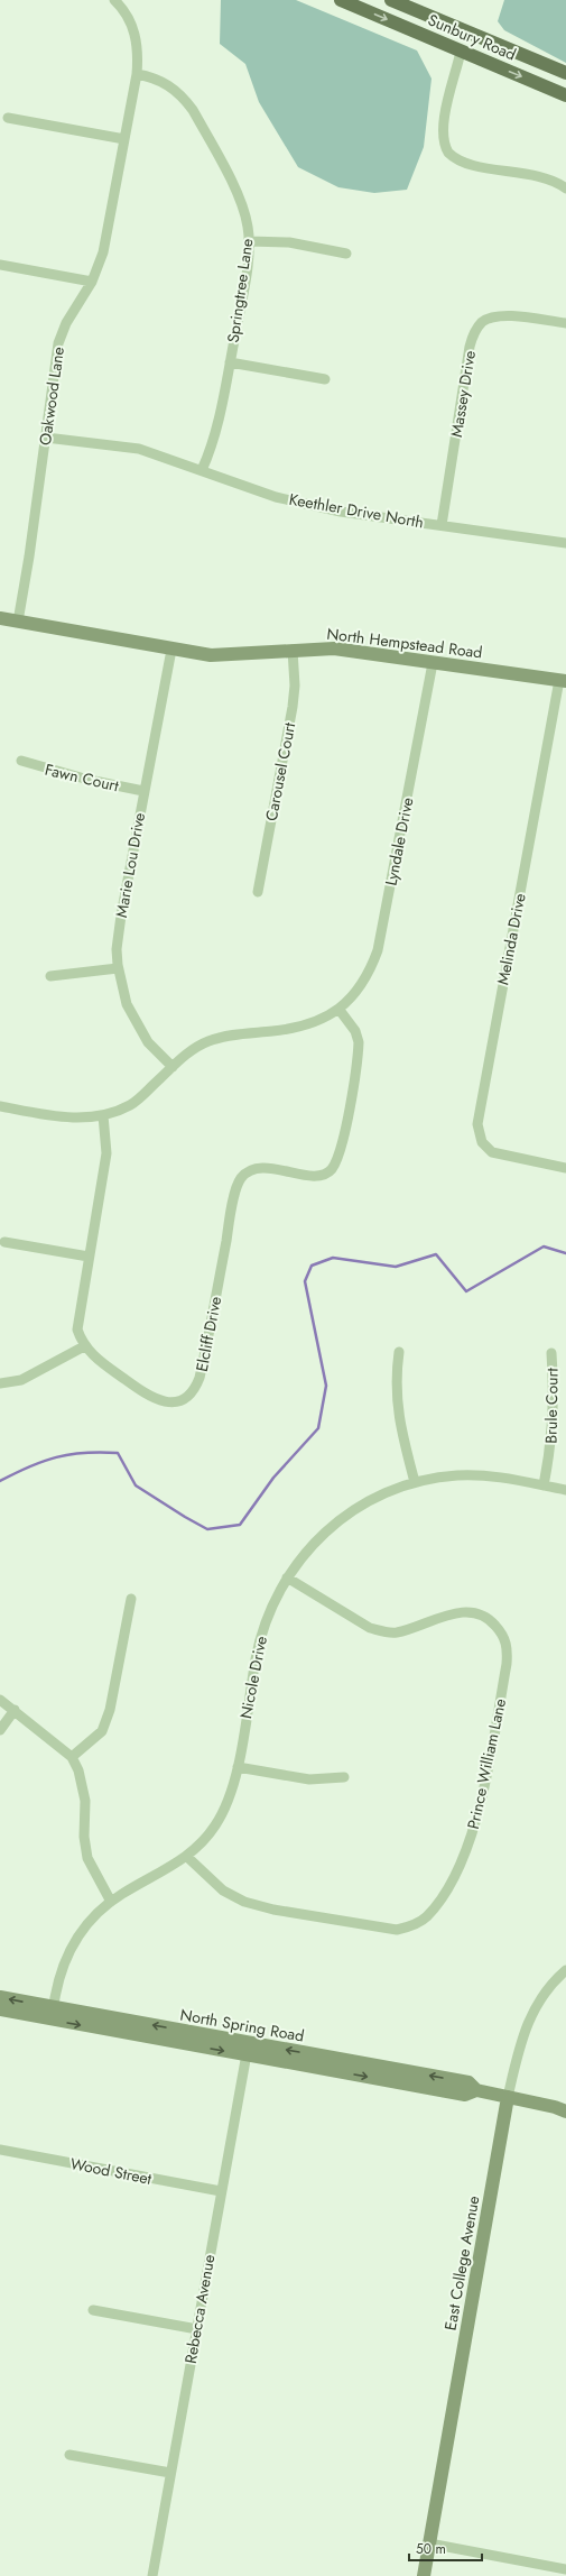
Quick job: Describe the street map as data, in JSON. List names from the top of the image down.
{
  "streets": {
    "main road": ["Sunbury Road"],
    "street": [
      "Springtree Lane",
      "Massey Drive",
      "Oakwood Lane",
      "Keethler Drive North",
      "North Hempstead Road",
      "Carousel Court",
      "Fawn Court",
      "Lyndale Drive",
      "Marie Lou Drive",
      "Melinda Drive",
      "Elcliff Drive",
      "Brule Court",
      "Nicole Drive",
      "Prince William Lane",
      "North Spring Road",
      "Wood Street",
      "East College Avenue",
      "Rebecca Avenue"
    ]
  },
  "crossings": [
    ["Springtree Lane", "Oakwood Lane"],
    ["Springtree Lane", "Keethler Drive North"],
    ["Massey Drive", "Keethler Drive North"],
    ["Oakwood Lane", "Keethler Drive North"],
    ["Oakwood Lane", "North Hempstead Road"],
    ["North Hempstead Road", "Carousel Court"],
    ["North Hempstead Road", "Lyndale Drive"],
    ["North Hempstead Road", "Marie Lou Drive"],
    ["North Hempstead Road", "Melinda Drive"],
    ["Fawn Court", "Marie Lou Drive"],
    ["Lyndale Drive", "Marie Lou Drive"],
    ["Lyndale Drive", "Elcliff Drive"],
    ["Brule Court", "Nicole Drive"],
    ["Nicole Drive", "Prince William Lane"],
    ["Nicole Drive", "North Spring Road"],
    ["North Spring Road", "East College Avenue"],
    ["North Spring Road", "Rebecca Avenue"],
    ["Wood Street", "Rebecca Avenue"]
  ],
  "scale_bar": "50 m"
}
